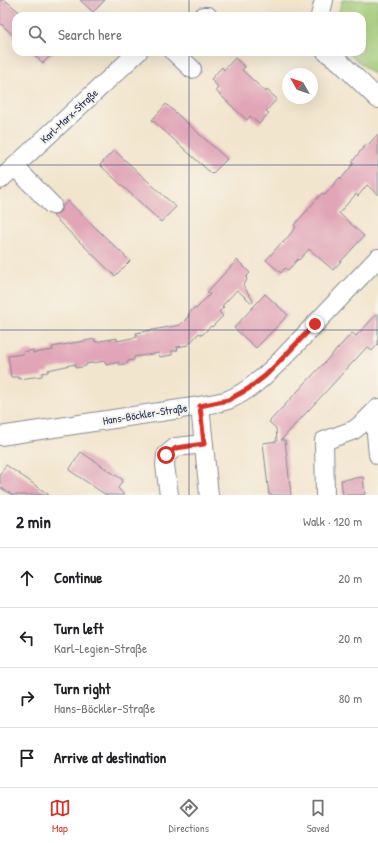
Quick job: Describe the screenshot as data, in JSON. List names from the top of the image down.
{
  "streets": {
    "street": ["Karl-Marx-Straße", "Hans-Böckler-Straße"]
  },
  "north": "top left",
  "page": {
    "search": "Search here",
    "heading": ["2 min", "Walk · 120 m"],
    "list": [
      ["Continue", "20 m"],
      ["Turn left", "Karl-Legien-Straße", "20 m"],
      ["Turn right", "Hans-Böckler-Straße", "80 m"],
      "Arrive at destination"
    ],
    "nav": ["Map", "Directions", "Saved"]
  }
}
